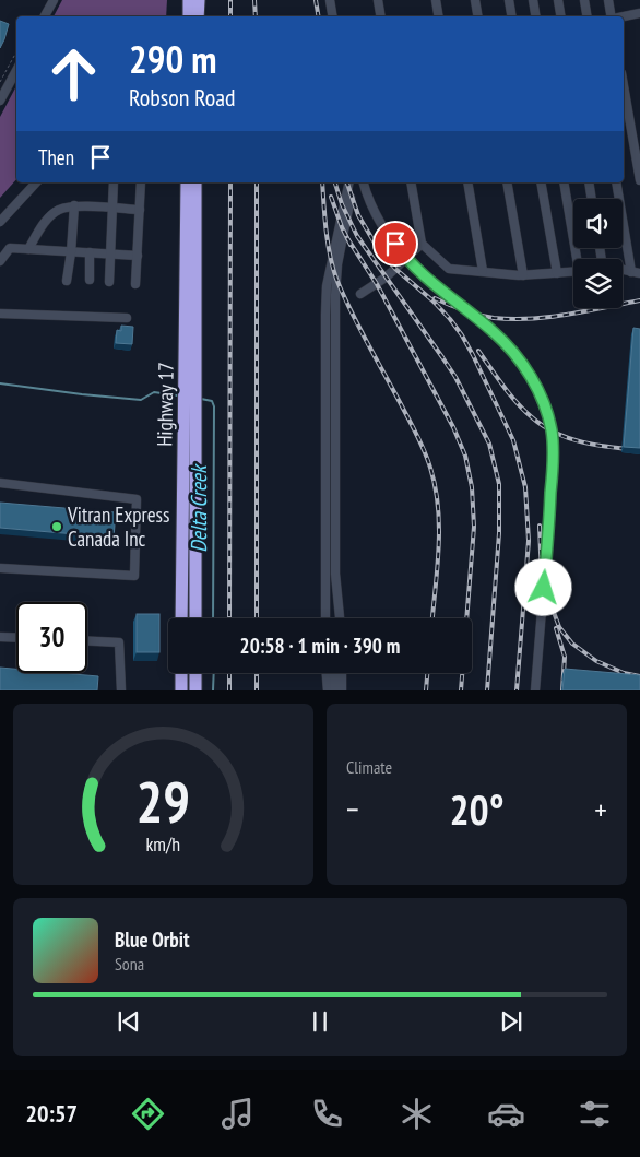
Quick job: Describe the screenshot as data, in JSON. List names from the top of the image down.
{
  "streets": {
    "highway": ["Highway 17"]
  },
  "water": ["Delta Creek"],
  "places": ["Vitran Express Canada Inc"],
  "page": {
    "turn": ["290 m", "Robson Road"],
    "then": "Then",
    "limit": "30",
    "trip": "20:58 · 1 min · 390 m",
    "tile": "Climate",
    "heat": ["−", "20°", "+"],
    "song": ["Blue Orbit", "Sona"],
    "tabs": "20:57",
    "gauge": ["29", "km/h"]
  }
}
